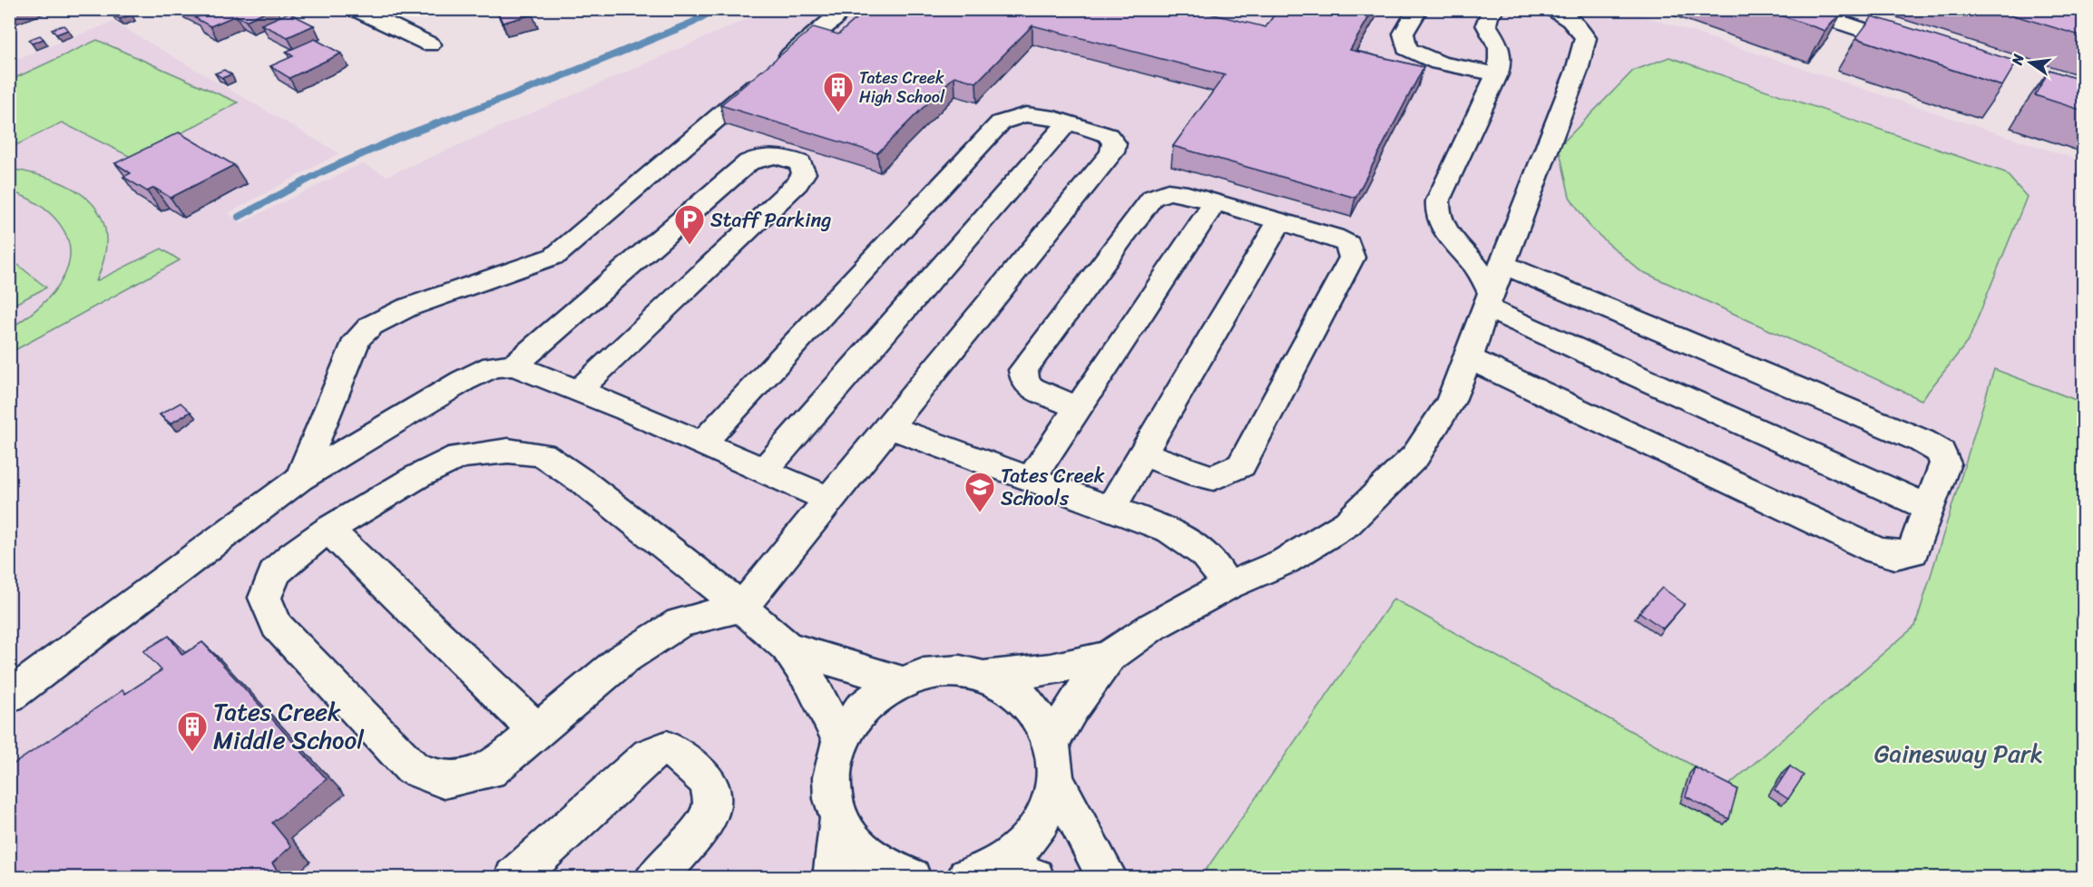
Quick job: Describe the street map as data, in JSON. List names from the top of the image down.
{
  "parks": ["Gainesway Park"],
  "places": {
    "building": ["Tates Creek High School", "Tates Creek Middle School"],
    "parking": ["Staff Parking"],
    "school or university": ["Tates Creek Schools"]
  },
  "north": "left"
}
